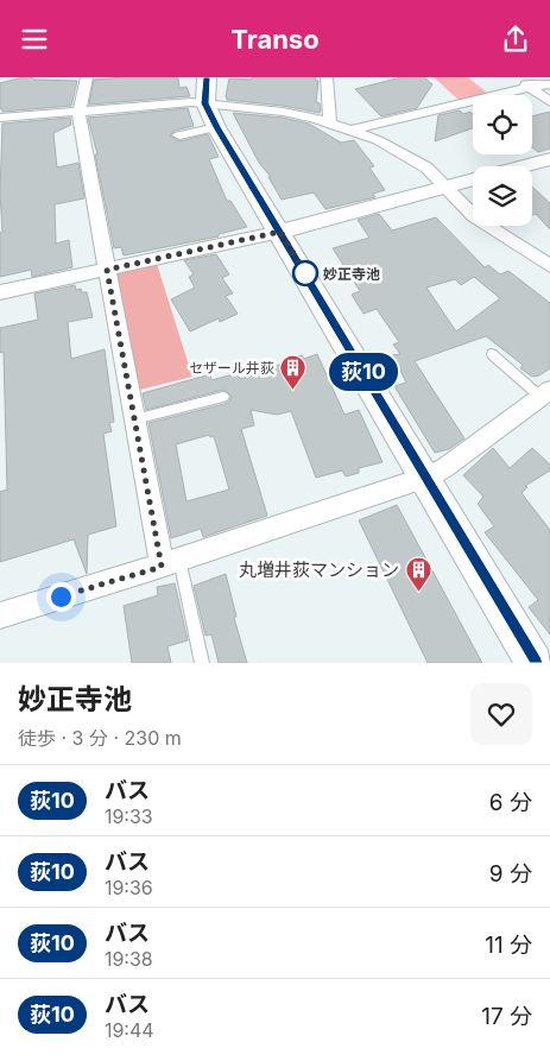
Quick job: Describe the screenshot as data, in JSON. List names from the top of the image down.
{
  "places": {
    "other": ["妙正寺池"],
    "building": ["セザール井荻", "丸増井荻マンション"]
  },
  "lines": ["bus line 荻10"],
  "page": {
    "header": "Transo",
    "on_map": "荻10",
    "heading": ["妙正寺池", "徒歩 · 3 分 · 230 m"],
    "list": [
      {
        "mark": "荻10",
        "name": "バス",
        "note": "19:33",
        "value": "6 分"
      },
      {
        "mark": "荻10",
        "name": "バス",
        "note": "19:36",
        "value": "9 分"
      },
      {
        "mark": "荻10",
        "name": "バス",
        "note": "19:38",
        "value": "11 分"
      },
      {
        "mark": "荻10",
        "name": "バス",
        "note": "19:44",
        "value": "17 分"
      }
    ]
  }
}
